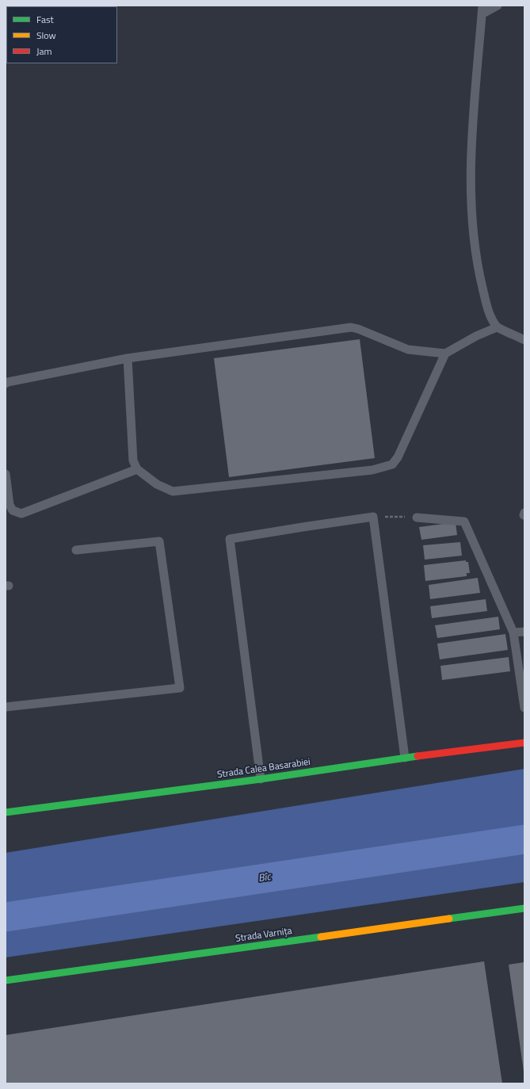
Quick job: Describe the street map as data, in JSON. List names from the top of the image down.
{
  "streets": {
    "main road": ["Strada Calea Basarabiei", "Strada Varnița"]
  },
  "water": ["Bîc"],
  "legend": ["Fast", "Slow", "Jam"]
}
